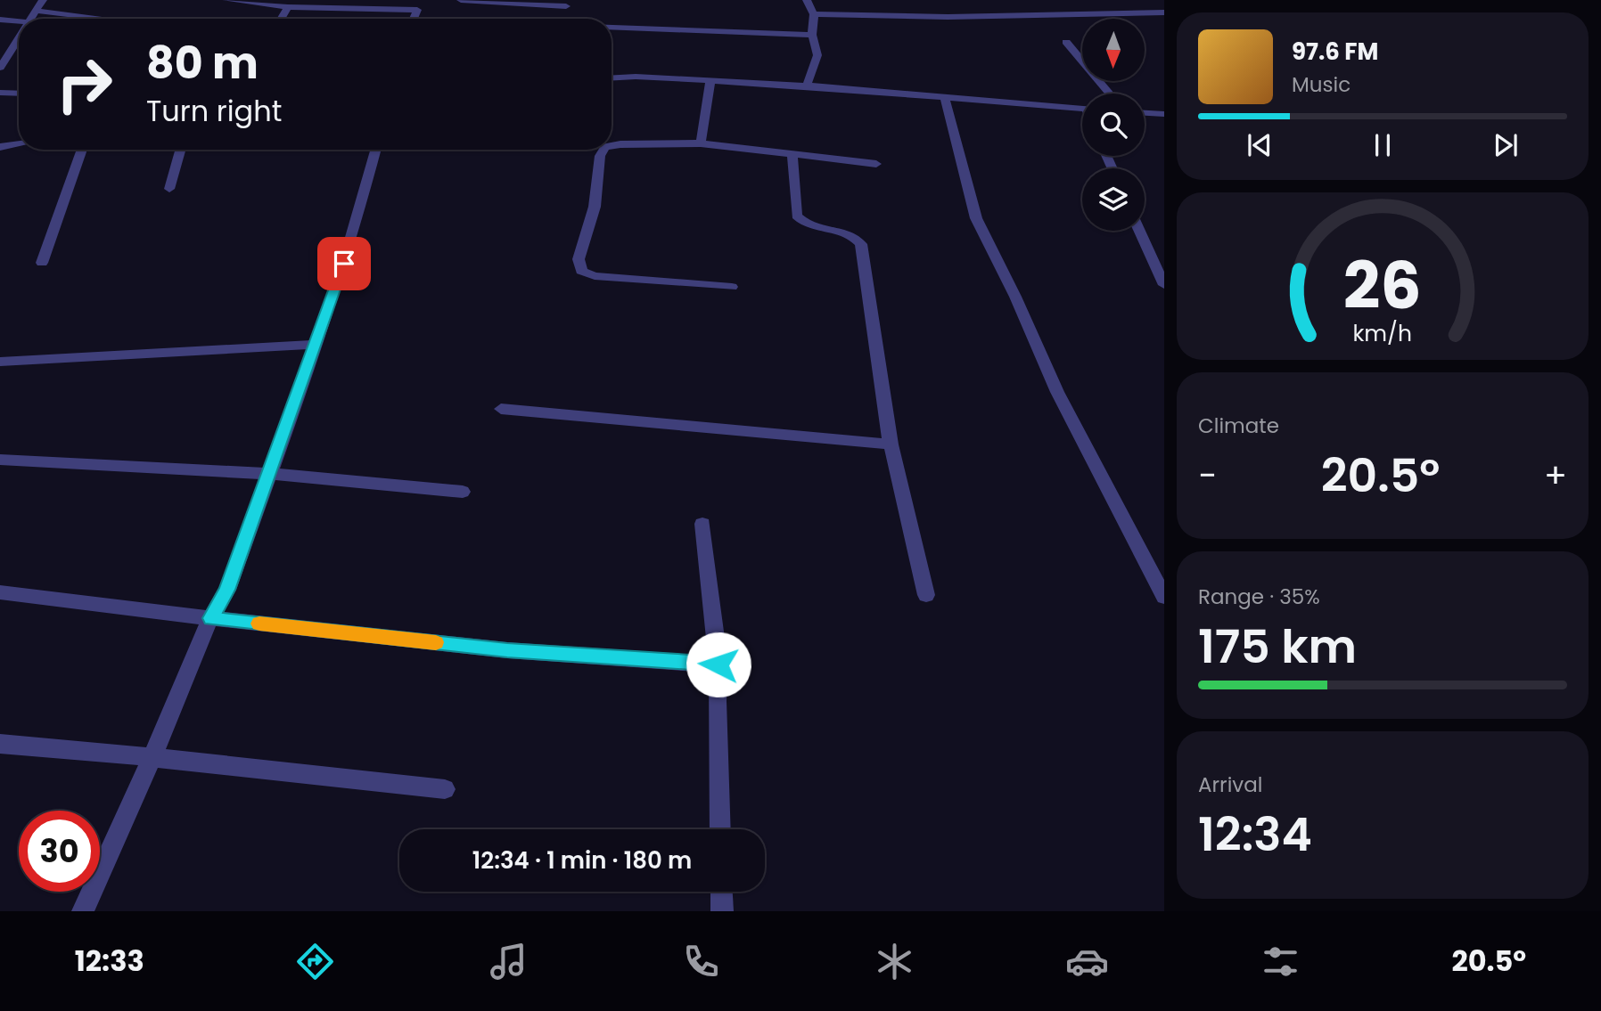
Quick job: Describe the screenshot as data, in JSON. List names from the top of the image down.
{
  "north": "bottom",
  "page": {
    "turn": ["80 m", "Turn right"],
    "song": ["97.6 FM", "Music"],
    "tile": [
      "Climate",
      ["Range · 35%", "175 km"],
      ["Arrival", "12:34"]
    ],
    "heat": ["−", "20.5°", "+"],
    "limit": "30",
    "trip": "12:34 · 1 min · 180 m",
    "tabs": ["12:33", "20.5°"],
    "gauge": ["26", "km/h"]
  }
}
